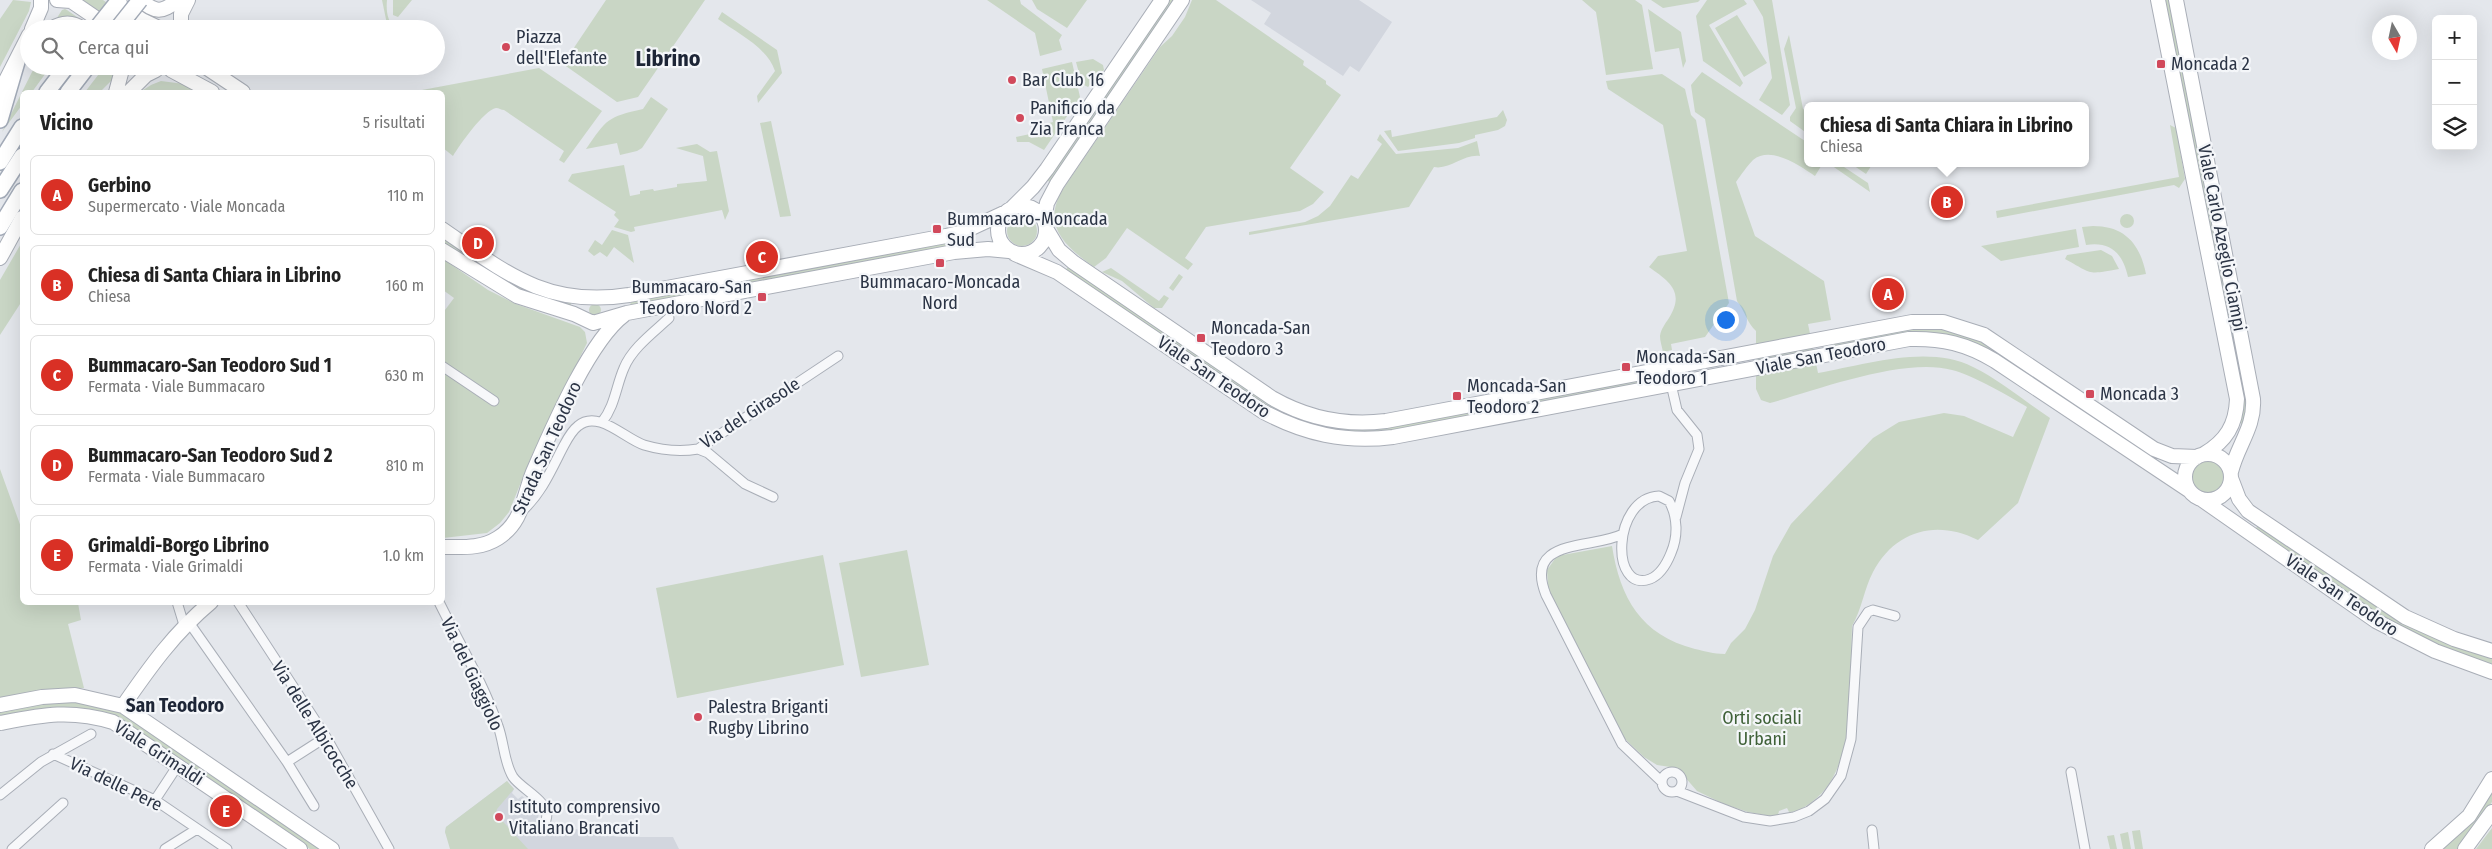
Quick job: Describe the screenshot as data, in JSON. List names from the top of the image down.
{
  "streets": {
    "main road": [
      "Viale Carlo Azeglio Ciampi",
      "Viale San Teodoro",
      "Strada San Teodoro",
      "Viale Grimaldi"
    ],
    "street": [
      "Via del Girasole",
      "Via del Giaggiolo",
      "Via delle Albicocche",
      "Via delle Pere"
    ]
  },
  "crossings": [
    ["Viale Carlo Azeglio Ciampi", "Viale San Teodoro"],
    ["Viale San Teodoro", "Strada San Teodoro"]
  ],
  "districts": ["Librino", "San Teodoro"],
  "parks": ["Orti sociali Urbani"],
  "places": {
    "other": [
      "Piazza dell'Elefante",
      "Bar Club 16",
      "Panificio da Zia Franca",
      "Palestra Briganti Rugby Librino",
      "Istituto comprensivo Vitaliano Brancati"
    ],
    "transit": [
      "Moncada 2",
      "Bummacaro-Moncada Sud",
      "Bummacaro-Moncada Nord",
      "Bummacaro-San Teodoro Nord 2",
      "Moncada-San Teodoro 3",
      "Moncada-San Teodoro 1",
      "Moncada 3",
      "Moncada-San Teodoro 2"
    ]
  },
  "north": "bottom",
  "page": {
    "map_buttons": ["+", "−"],
    "search": "Cerca qui",
    "heading": ["Vicino", "5 risultati"],
    "popup": ["Chiesa di Santa Chiara in Librino", "Chiesa"],
    "list": [
      {
        "mark": "A",
        "name": "Gerbino",
        "note": "Supermercato · Viale Moncada",
        "value": "110 m"
      },
      {
        "mark": "B",
        "name": "Chiesa di Santa Chiara in Librino",
        "note": "Chiesa",
        "value": "160 m"
      },
      {
        "mark": "C",
        "name": "Bummacaro-San Teodoro Sud 1",
        "note": "Fermata · Viale Bummacaro",
        "value": "630 m"
      },
      {
        "mark": "D",
        "name": "Bummacaro-San Teodoro Sud 2",
        "note": "Fermata · Viale Bummacaro",
        "value": "810 m"
      },
      {
        "mark": "E",
        "name": "Grimaldi-Borgo Librino",
        "note": "Fermata · Viale Grimaldi",
        "value": "1.0 km"
      }
    ],
    "pins": [
      "B",
      "D",
      "C",
      "A",
      "E"
    ]
  }
}
